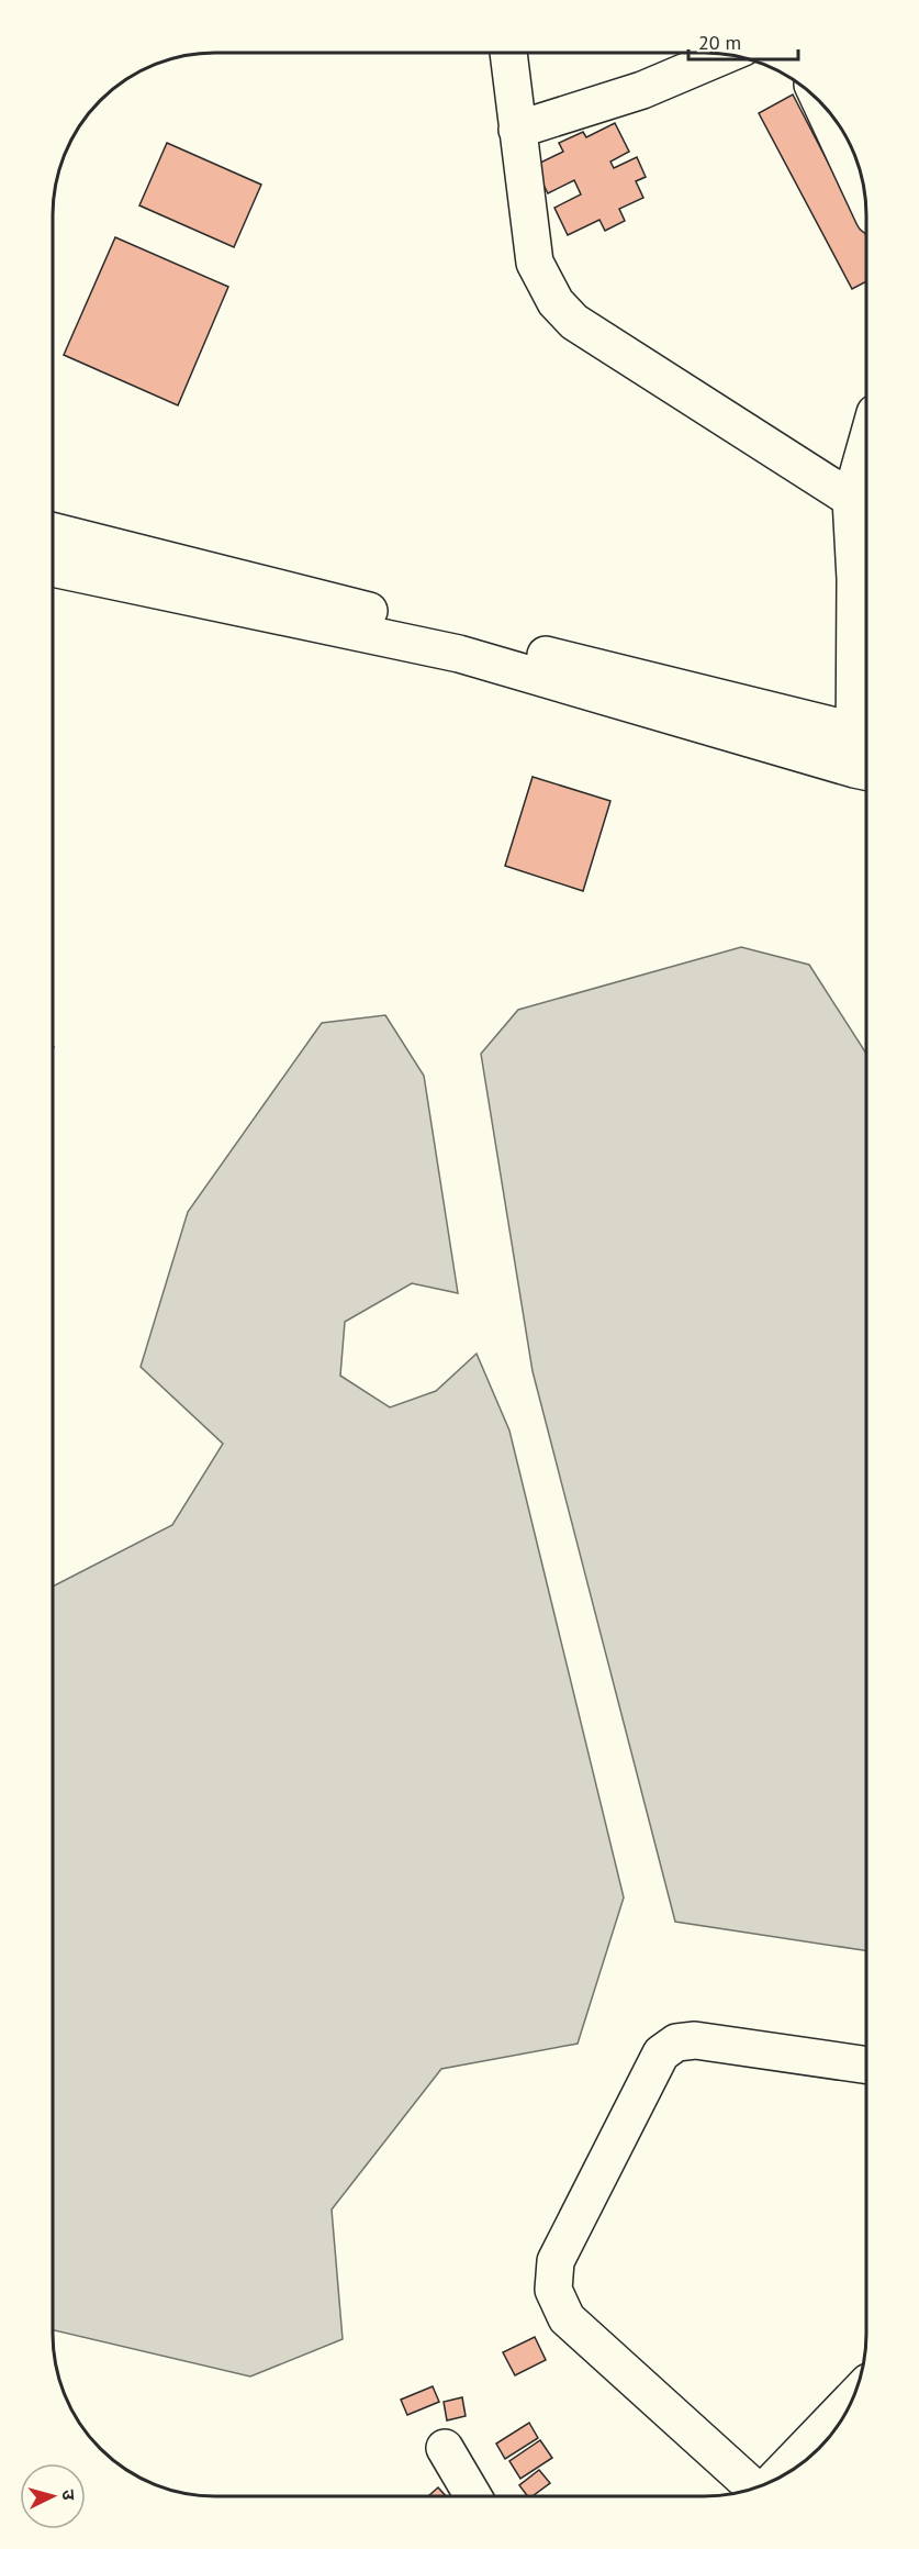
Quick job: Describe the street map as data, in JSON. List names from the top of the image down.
{
  "scale_bar": "20 m",
  "north": "right"
}
